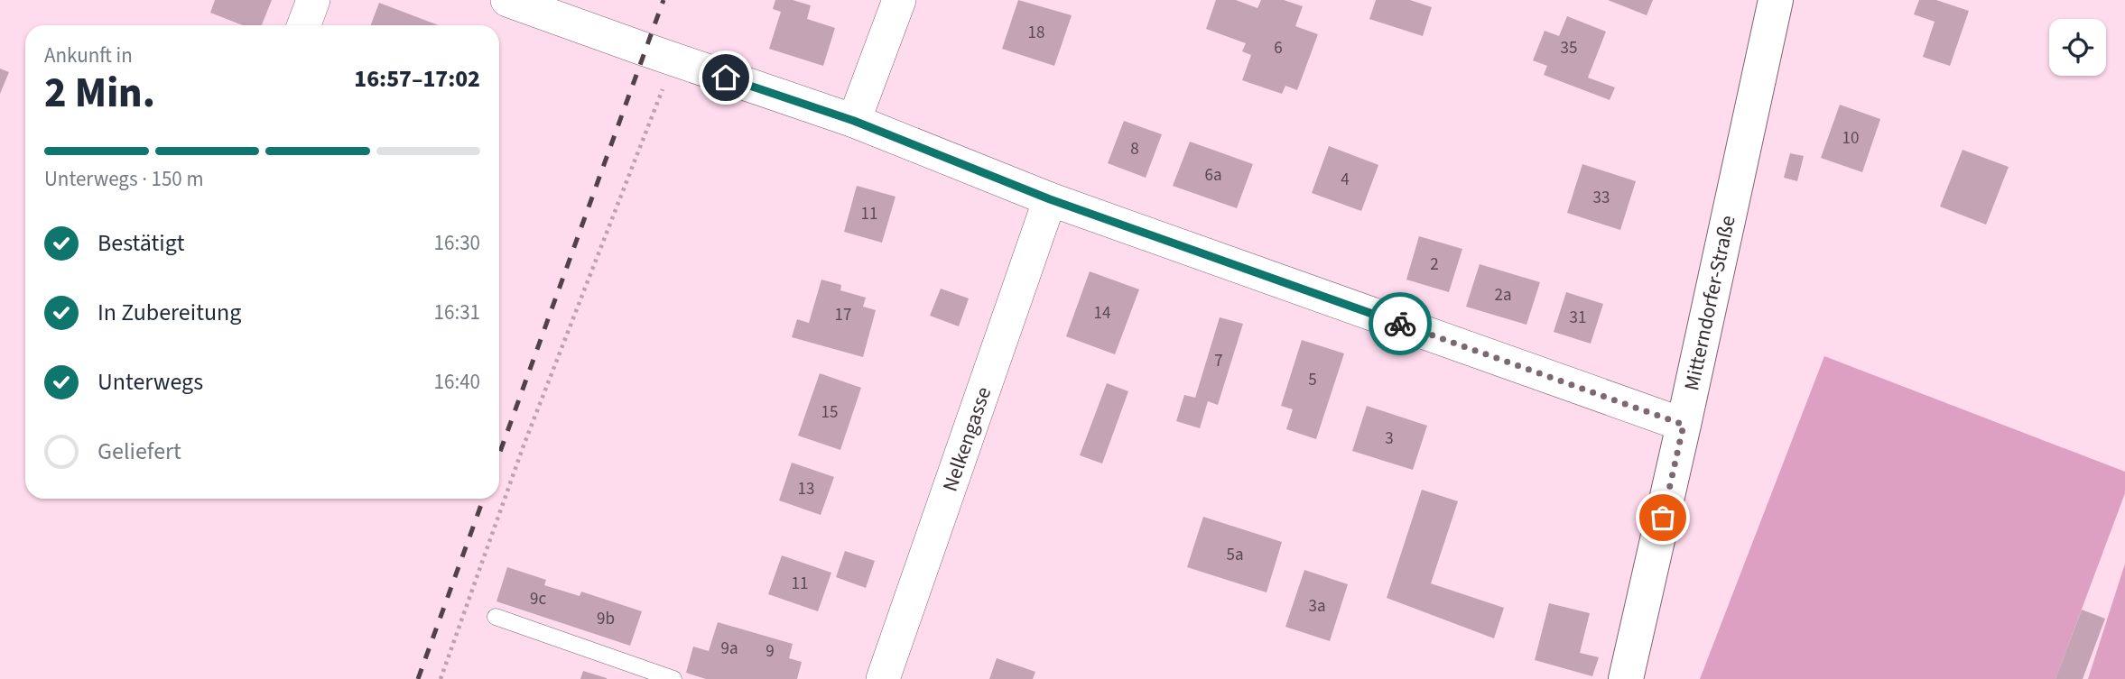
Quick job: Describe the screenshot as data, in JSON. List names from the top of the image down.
{
  "streets": {
    "street": ["Mitterndorfer-Straße", "Nelkengasse"]
  },
  "house_numbers": [
    "18",
    "6",
    "35",
    "10",
    "8",
    "6a",
    "4",
    "33",
    "11",
    "2",
    "2a",
    "14",
    "17",
    "31",
    "7",
    "5",
    "15",
    "3",
    "13",
    "5a",
    "11",
    "9c",
    "3a",
    "9b",
    "9a",
    "9"
  ],
  "page": {
    "heading": ["2 Min.", "Ankunft in", "16:57–17:02"],
    "bar": "Unterwegs · 150 m",
    "list": [
      ["Bestätigt", "16:30"],
      ["In Zubereitung", "16:31"],
      ["Unterwegs", "16:40"],
      "Geliefert"
    ]
  }
}
